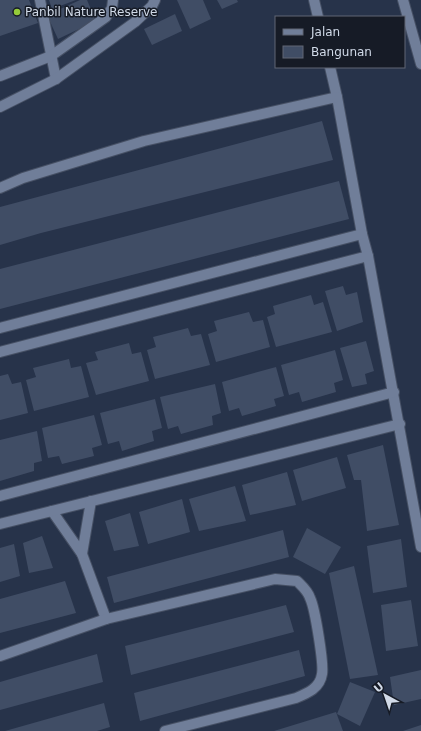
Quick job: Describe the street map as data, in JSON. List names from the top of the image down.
{
  "places": ["Panbil Nature Reserve"],
  "legend": ["Jalan", "Bangunan"],
  "north": "top left"
}
